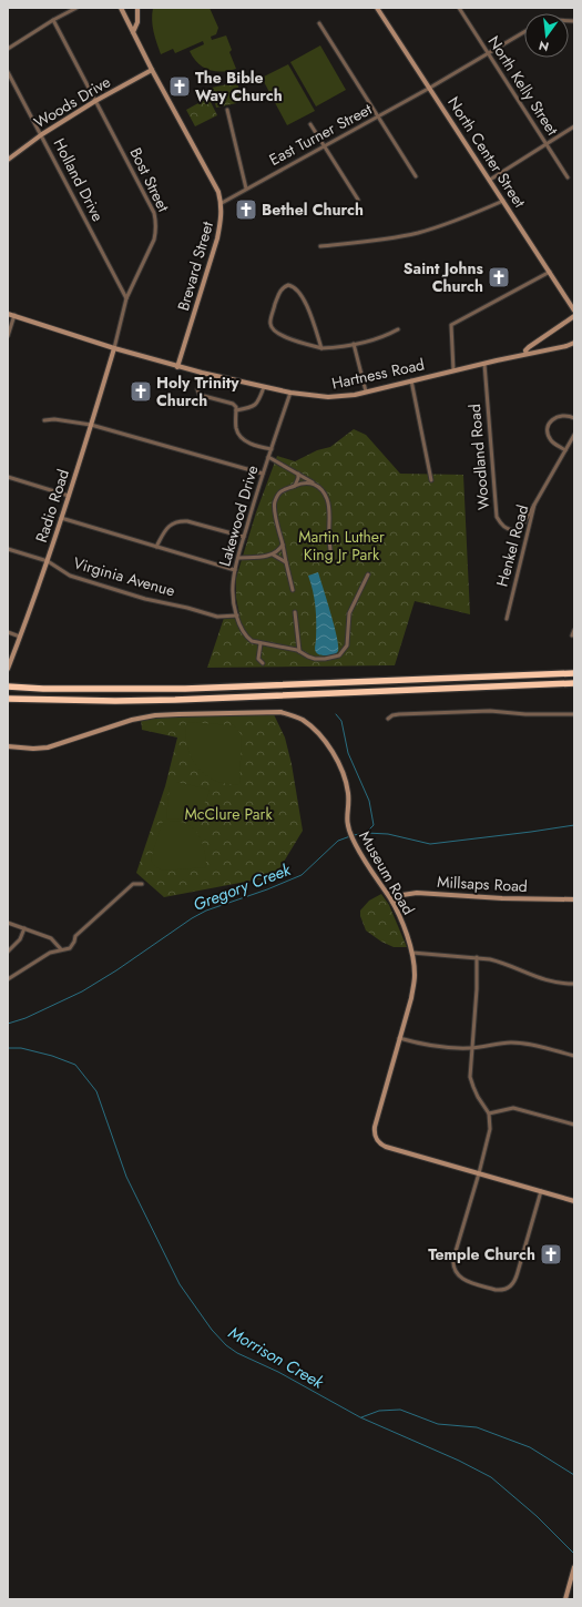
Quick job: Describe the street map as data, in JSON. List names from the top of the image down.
{
  "streets": {
    "street": [
      "North Kelly Street",
      "Woods Drive",
      "East Turner Street",
      "North Center Street",
      "Holland Drive",
      "Bost Street",
      "Brevard Street",
      "Hartness Road",
      "Woodland Road",
      "Radio Road",
      "Lakewood Drive",
      "Henkel Road",
      "Virginia Avenue",
      "Museum Road",
      "Millsaps Road"
    ]
  },
  "crossings": [
    ["North Kelly Street", "East Turner Street"],
    ["Woods Drive", "Holland Drive"],
    ["Woods Drive", "Bost Street"],
    ["Woods Drive", "Brevard Street"],
    ["East Turner Street", "North Center Street"],
    ["East Turner Street", "Brevard Street"],
    ["Holland Drive", "Bost Street"],
    ["Bost Street", "Hartness Road"],
    ["Bost Street", "Radio Road"],
    ["Brevard Street", "Hartness Road"],
    ["Hartness Road", "Woodland Road"],
    ["Hartness Road", "Radio Road"],
    ["Hartness Road", "Lakewood Drive"],
    ["Woodland Road", "Henkel Road"],
    ["Radio Road", "Virginia Avenue"],
    ["Lakewood Drive", "Virginia Avenue"],
    ["Museum Road", "Millsaps Road"]
  ],
  "water": ["Gregory Creek", "Morrison Creek"],
  "parks": ["Martin Luther King Jr Park", "McClure Park"],
  "places": {
    "church": [
      "The Bible Way Church",
      "Bethel Church",
      "Saint Johns Church",
      "Holy Trinity Church",
      "Temple Church"
    ]
  },
  "north": "bottom"
}
